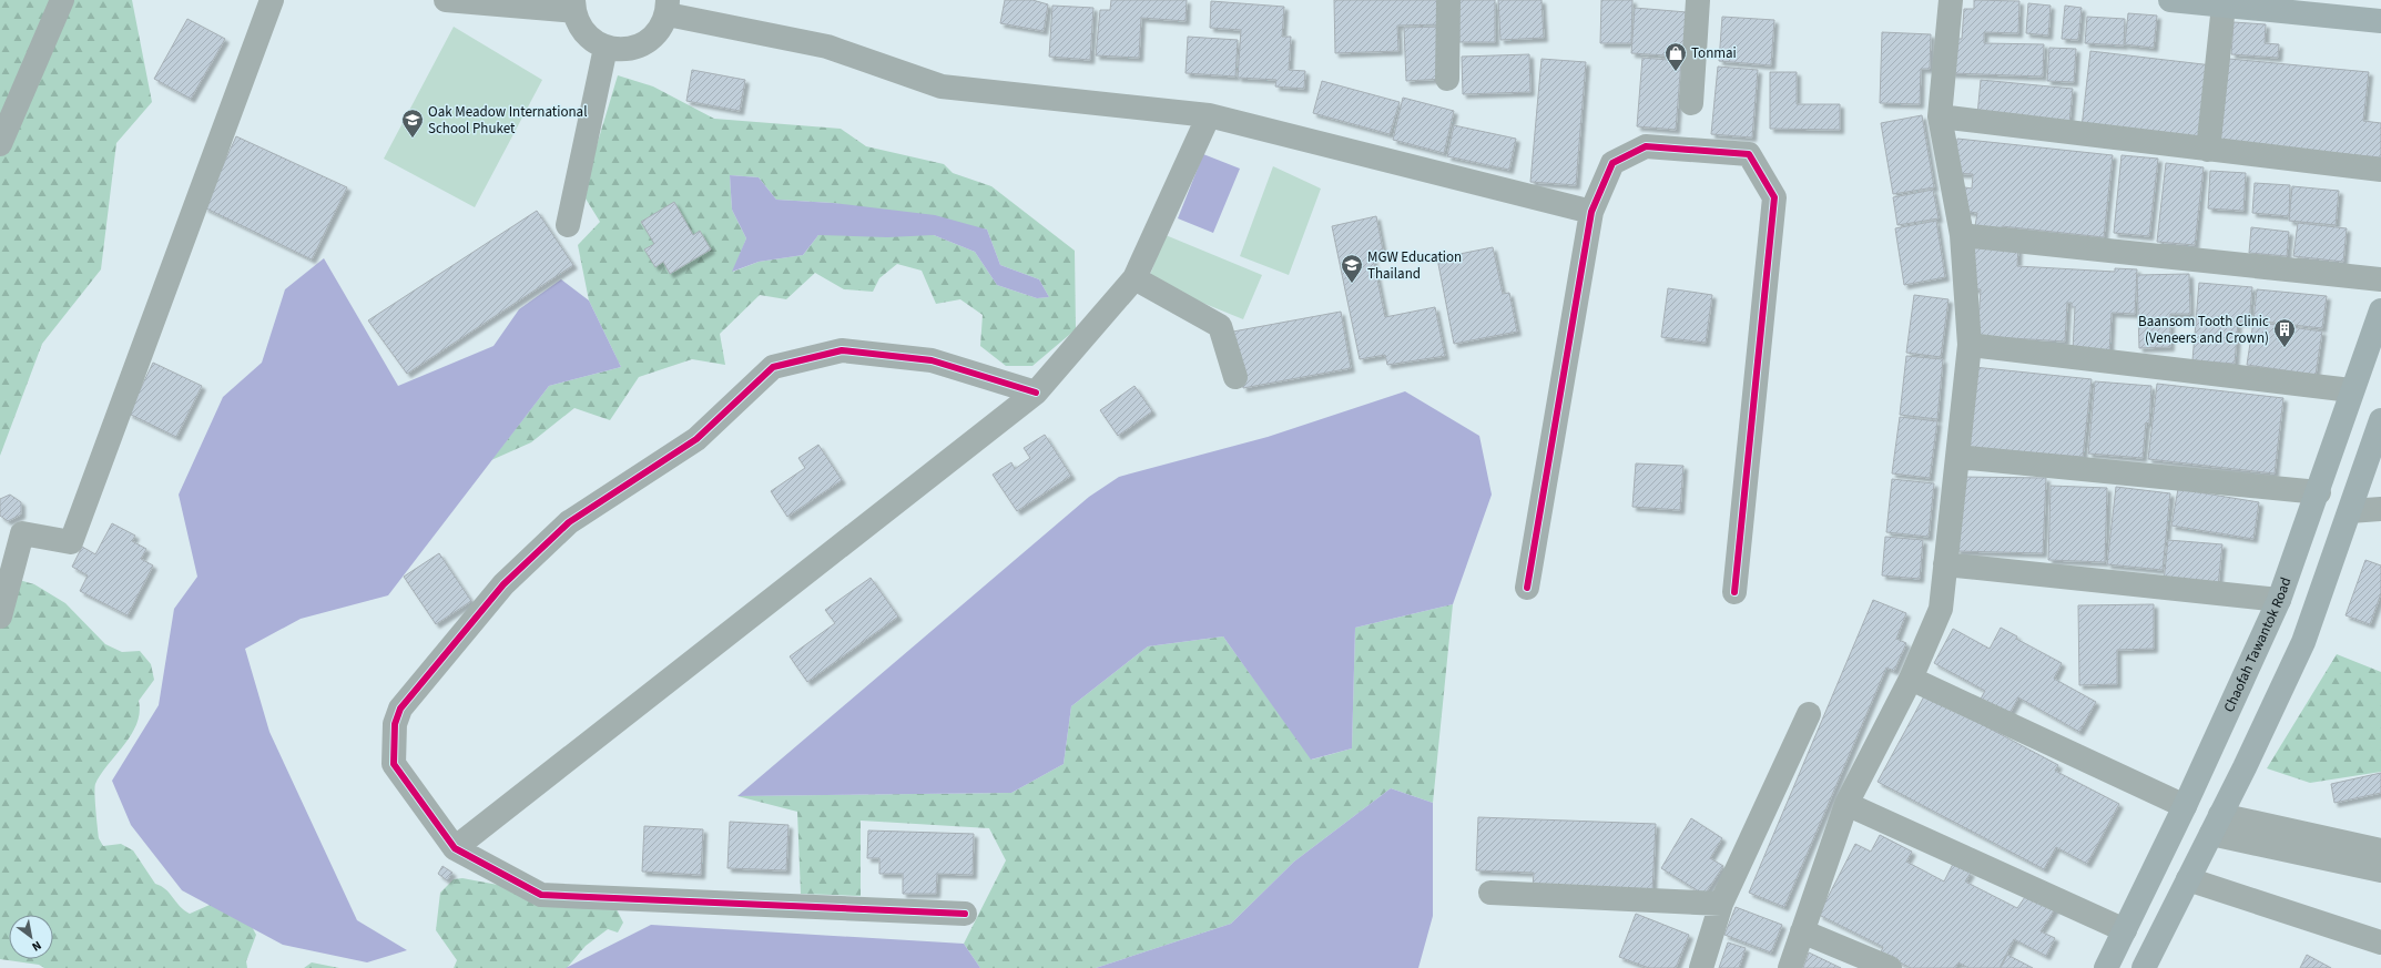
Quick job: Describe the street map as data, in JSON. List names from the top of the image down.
{
  "streets": {
    "main road": ["Chaofah Tawantok Road"]
  },
  "places": {
    "shop": ["Tonmai"],
    "school or university": ["Oak Meadow International School Phuket", "MGW Education Thailand"],
    "building": ["Baansom Tooth Clinic (Veneers and Crown)"]
  },
  "north": "bottom right"
}
